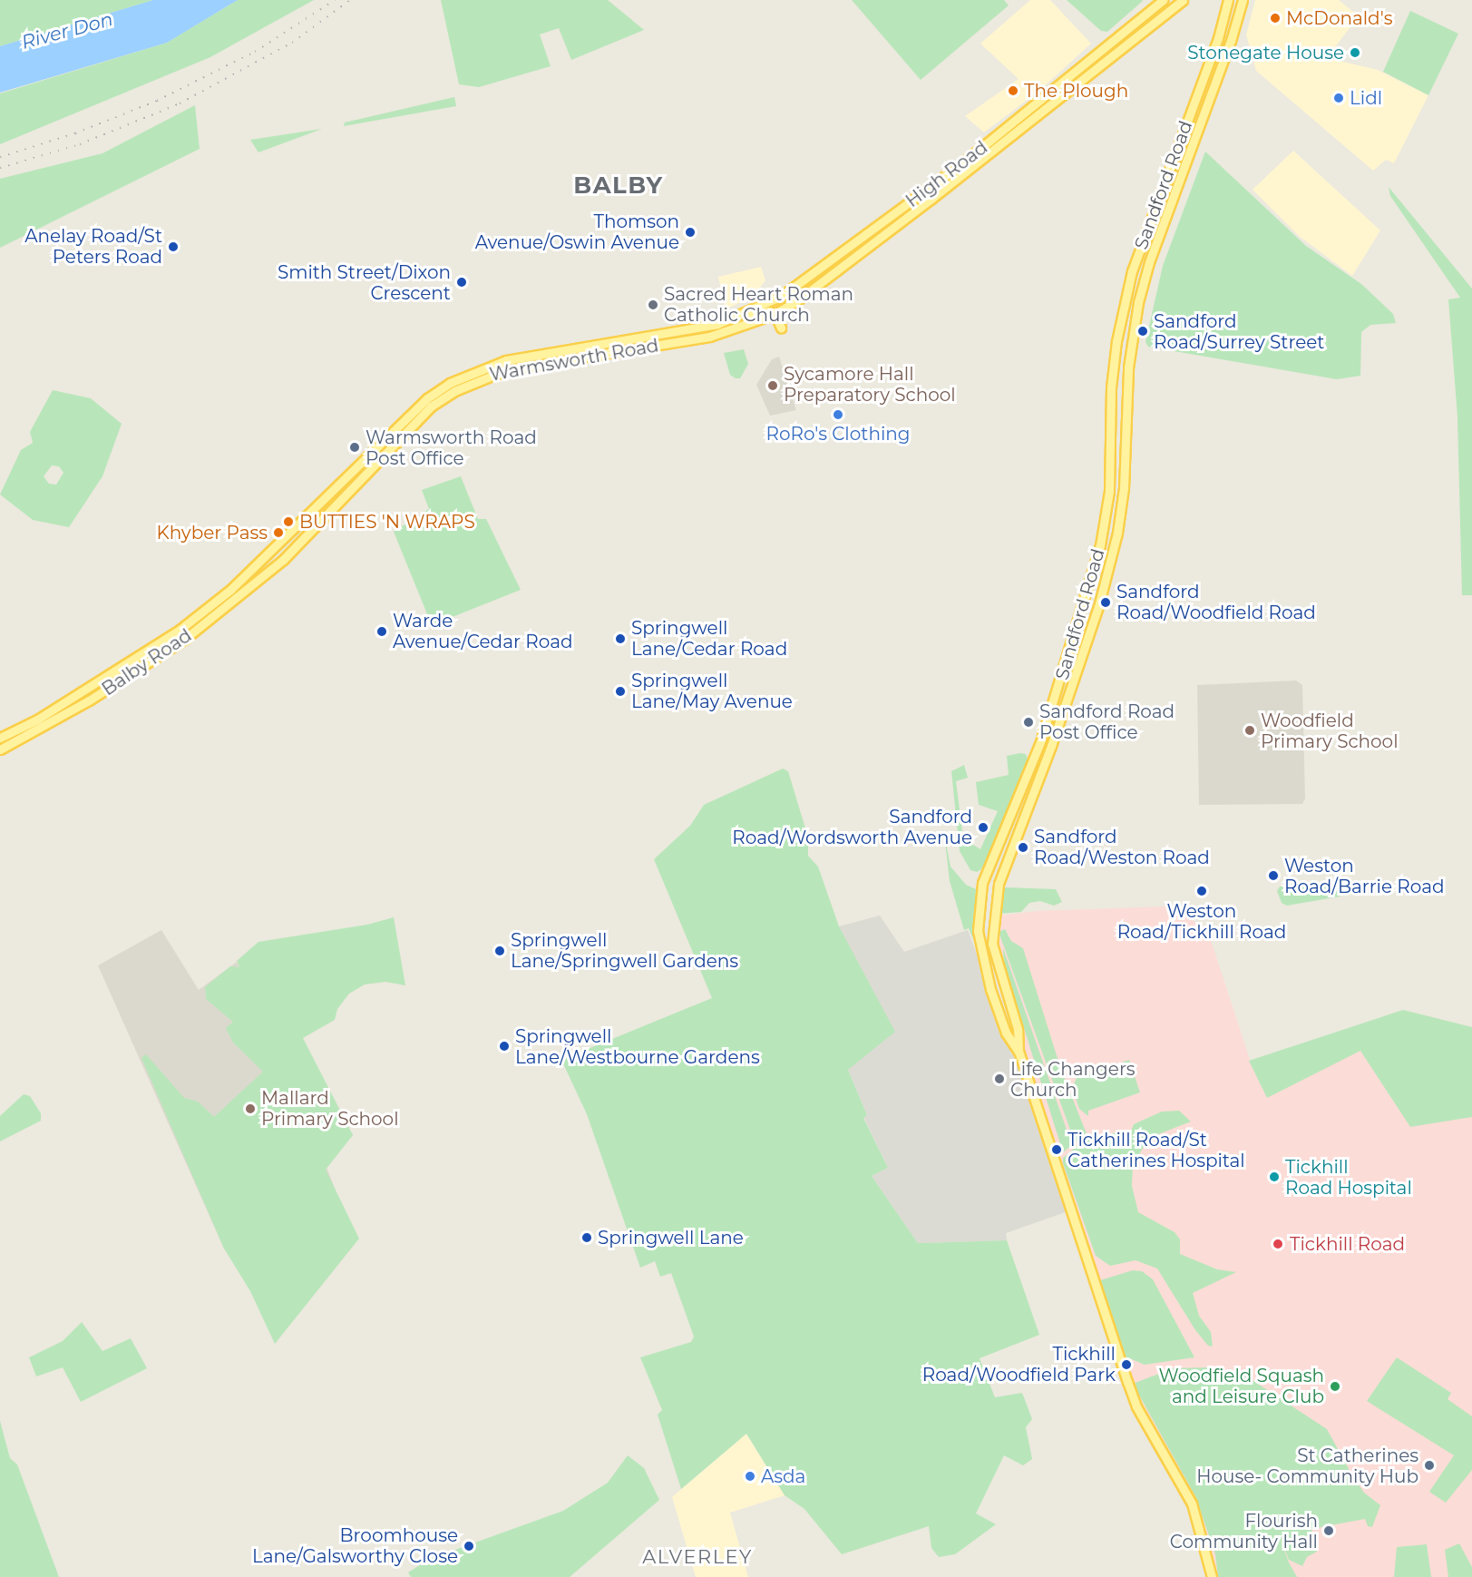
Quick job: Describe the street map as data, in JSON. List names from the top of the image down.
{
  "streets": {
    "main road": [
      "High Road",
      "Sandford Road",
      "Warmsworth Road",
      "Balby Road"
    ]
  },
  "crossings": [
    ["High Road", "Warmsworth Road"],
    ["Warmsworth Road", "Balby Road"]
  ],
  "districts": ["BALBY", "ALVERLEY"],
  "water": ["River Don"],
  "places": [
    "McDonald's",
    "Stonegate House",
    "The Plough",
    "Lidl",
    "Thomson Avenue/Oswin Avenue",
    "Anelay Road/St Peters Road",
    "Smith Street/Dixon Crescent",
    "Sacred Heart Roman Catholic Church",
    "Sandford Road/Surrey Street",
    "Sycamore Hall Preparatory School",
    "RoRo's Clothing",
    "Warmsworth Road Post Office",
    "BUTTIES 'N WRAPS",
    "Khyber Pass",
    "Sandford Road/Woodfield Road",
    "Warde Avenue/Cedar Road",
    "Springwell Lane/Cedar Road",
    "Springwell Lane/May Avenue",
    "Sandford Road Post Office",
    "Woodfield Primary School",
    "Sandford Road/Wordsworth Avenue",
    "Sandford Road/Weston Road",
    "Weston Road/Barrie Road",
    "Weston Road/Tickhill Road",
    "Springwell Lane/Springwell Gardens",
    "Springwell Lane/Westbourne Gardens",
    "Life Changers Church",
    "Mallard Primary School",
    "Tickhill Road/St Catherines Hospital",
    "Tickhill Road Hospital",
    "Springwell Lane",
    "Tickhill Road",
    "Tickhill Road/Woodfield Park",
    "Woodfield Squash and Leisure Club",
    "St Catherines House- Community Hub",
    "Asda",
    "Flourish Community Hall",
    "Broomhouse Lane/Galsworthy Close"
  ]
}
